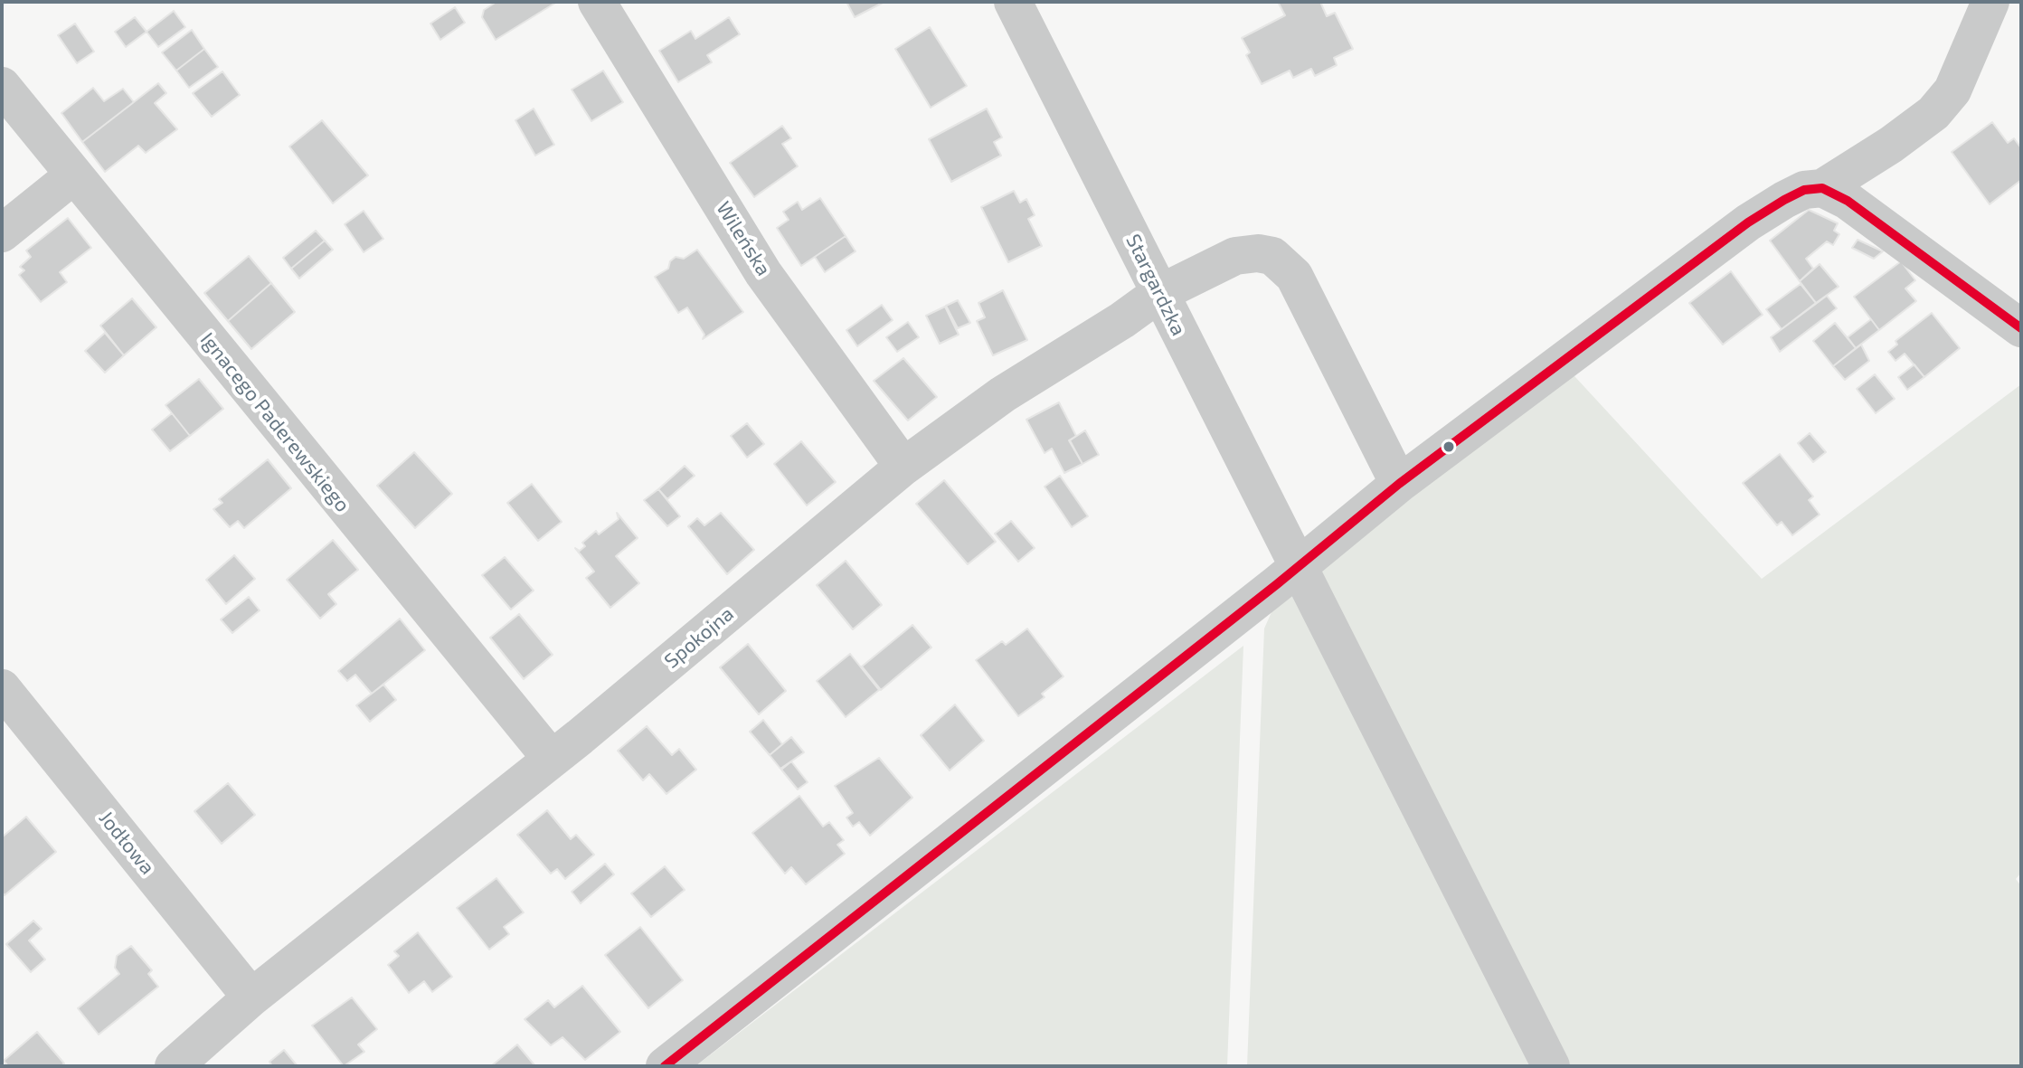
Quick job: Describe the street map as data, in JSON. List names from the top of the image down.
{
  "streets": {
    "street": [
      "Wileńska",
      "Stargardzka",
      "Ignacego Paderewskiego",
      "Spokojna",
      "Jodłowa"
    ]
  },
  "crossings": [
    ["Wileńska", "Spokojna"],
    ["Stargardzka", "Spokojna"],
    ["Ignacego Paderewskiego", "Spokojna"],
    ["Spokojna", "Jodłowa"]
  ]
}
